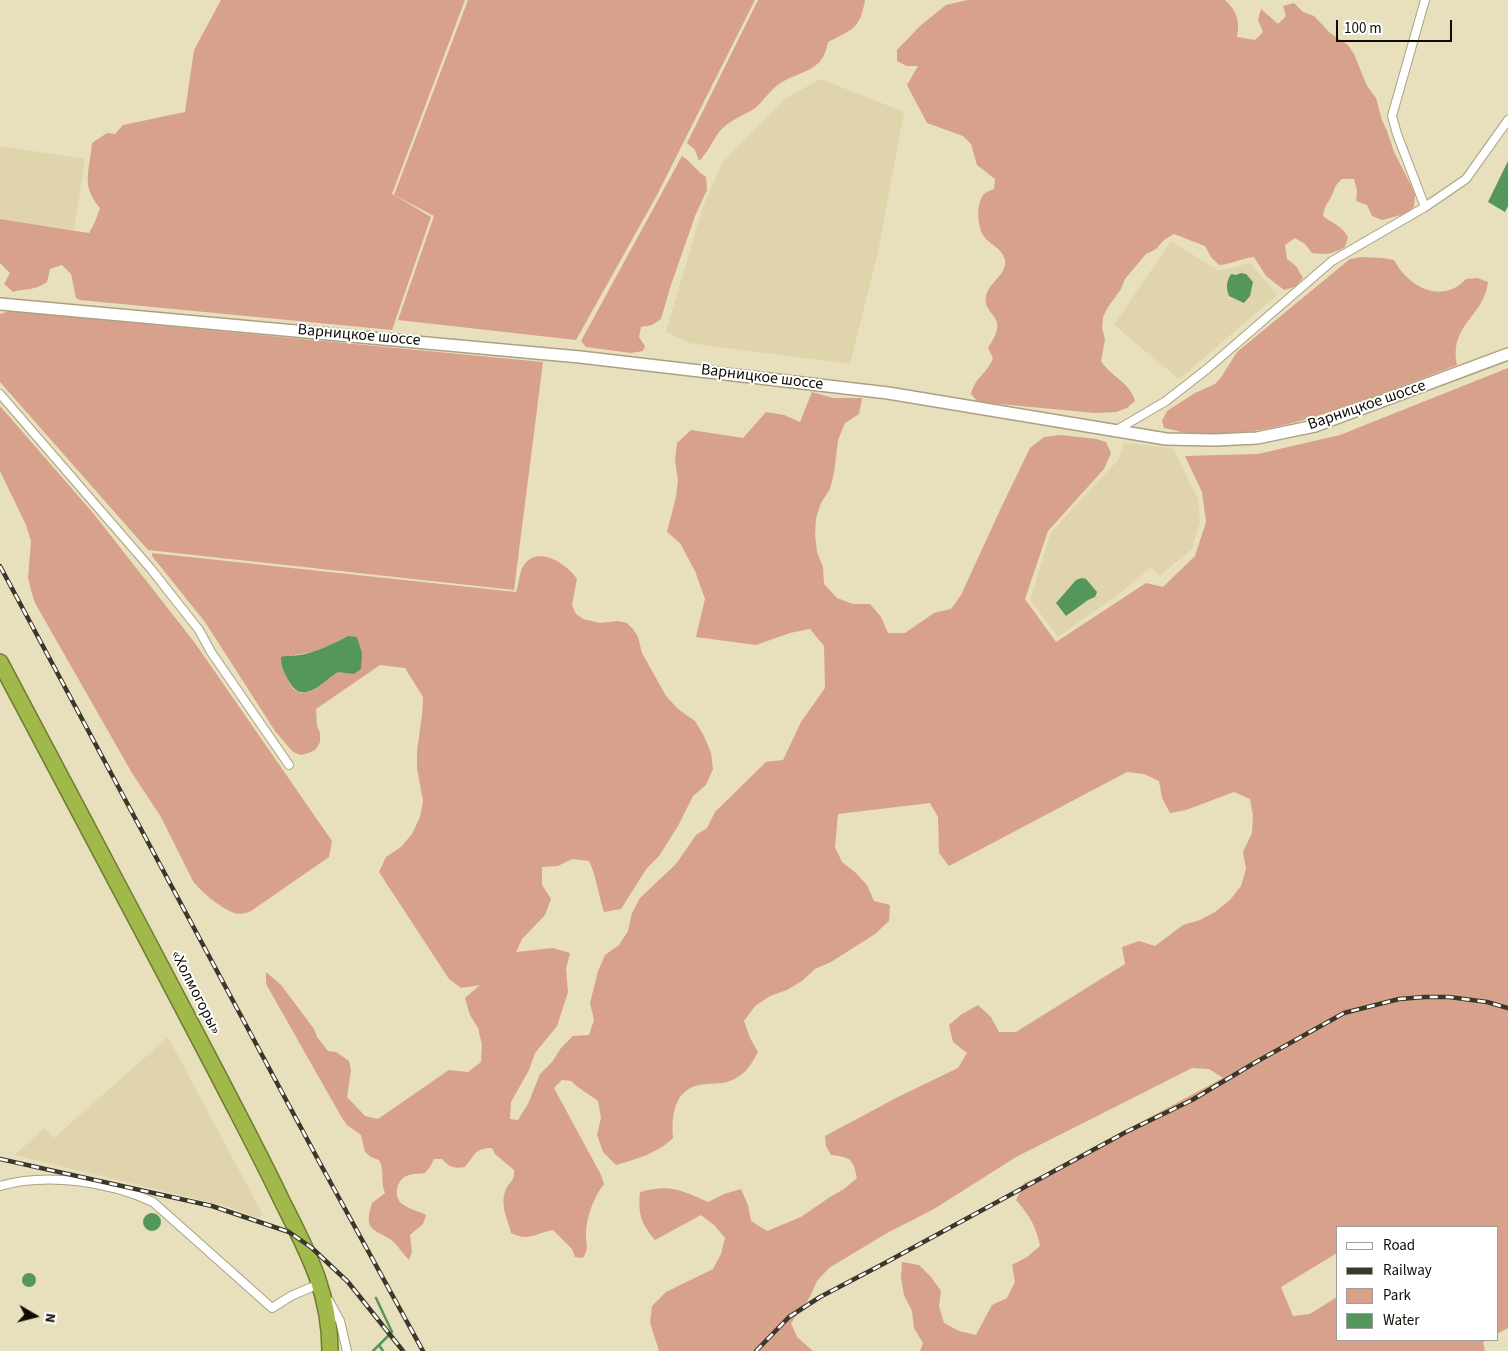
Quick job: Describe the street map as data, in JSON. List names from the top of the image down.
{
  "streets": {
    "highway": ["«Холмогоры»"],
    "street": ["Варницкое шоссе"]
  },
  "legend": [
    "Road",
    "Railway",
    "Park",
    "Water"
  ],
  "scale_bar": "100 m",
  "north": "right"
}
